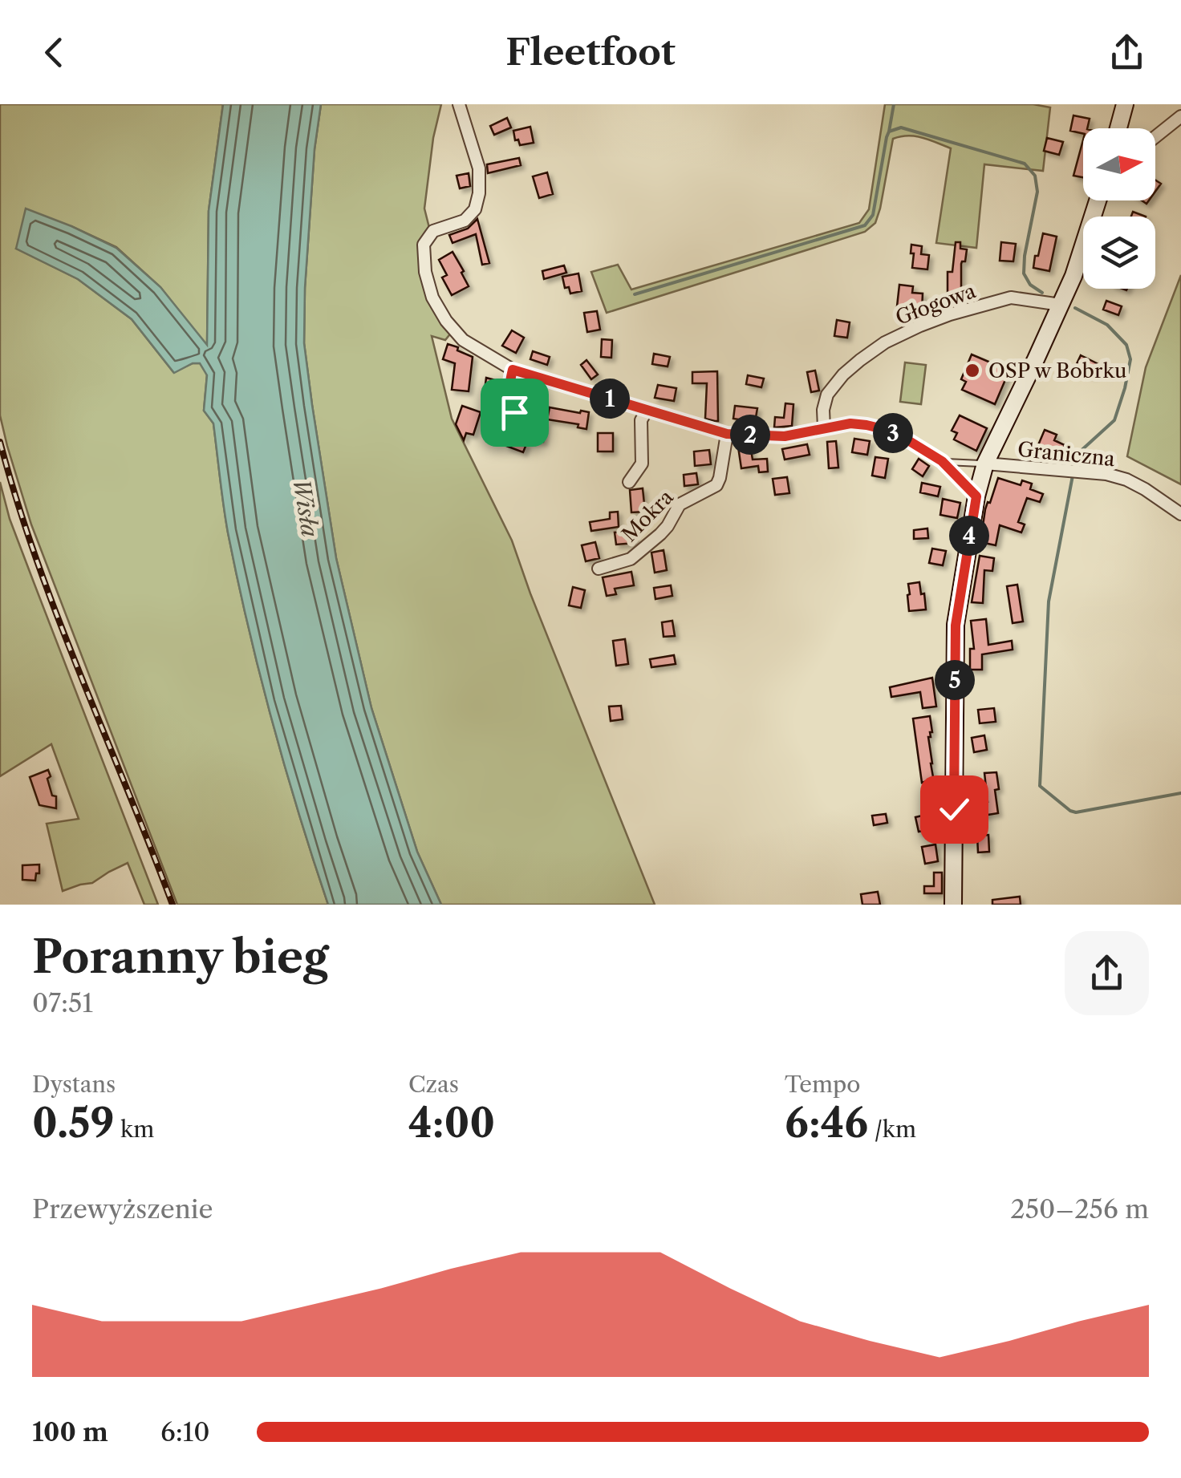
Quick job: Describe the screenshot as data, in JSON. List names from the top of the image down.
{
  "streets": {
    "street": ["Głogowa", "Graniczna", "Mokra"]
  },
  "water": ["Wisła"],
  "places": ["OSP w Bobrku"],
  "north": "right",
  "page": {
    "header": "Fleetfoot",
    "pins": [
      "1",
      "3",
      "2",
      "4",
      "5"
    ],
    "heading": ["Poranny bieg", "07:51"],
    "stats": [
      ["Dystans", "0.59 km"],
      ["Czas", "4:00"],
      ["Tempo", "6:46 /km"]
    ],
    "chart": ["Przewyższenie", "250–256 m"],
    "list": [
      {
        "name": "100 m",
        "note": "6:10"
      }
    ]
  }
}
